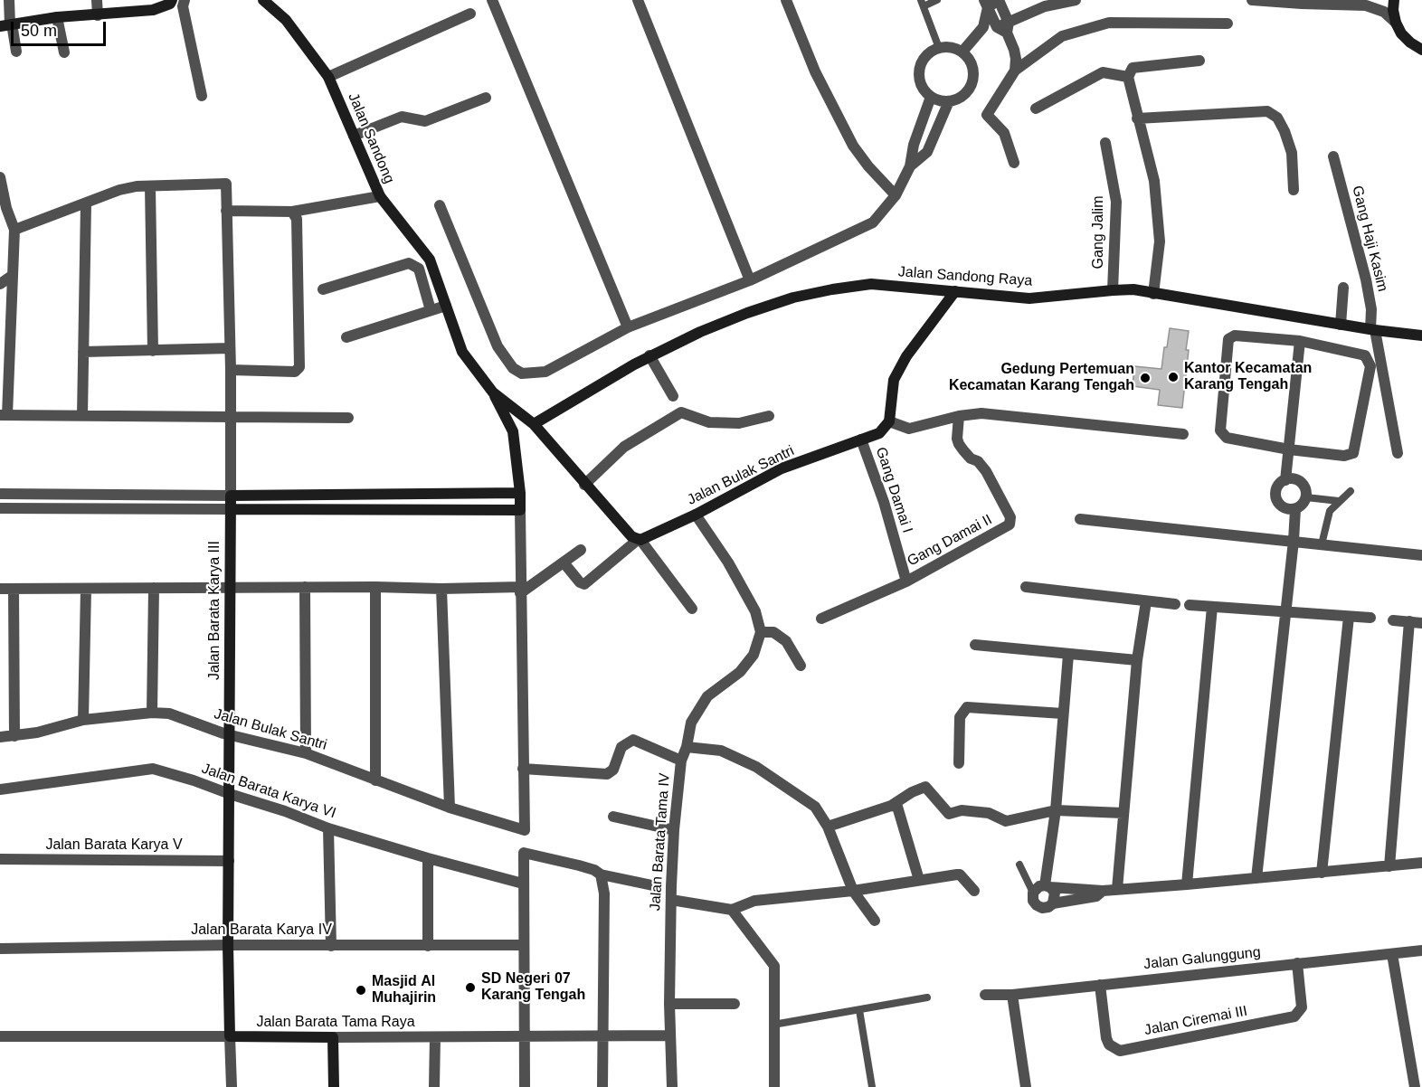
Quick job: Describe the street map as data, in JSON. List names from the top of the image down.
{
  "streets": {
    "street": [
      "Jalan Sandong",
      "Gang Jalim",
      "Gang Haji Kasim",
      "Jalan Sandong Raya",
      "Jalan Bulak Santri",
      "Gang Damai I",
      "Gang Damai II",
      "Jalan Barata Karya III",
      "Jalan Barata Karya VI",
      "Jalan Barata Tama IV",
      "Jalan Barata Karya V",
      "Jalan Barata Karya IV",
      "Jalan Galunggung",
      "Jalan Ciremai III",
      "Jalan Barata Tama Raya"
    ]
  },
  "crossings": [
    ["Jalan Sandong", "Jalan Sandong Raya"],
    ["Gang Jalim", "Jalan Sandong Raya"],
    ["Gang Haji Kasim", "Jalan Sandong Raya"],
    ["Jalan Bulak Santri", "Gang Damai I"],
    ["Jalan Bulak Santri", "Jalan Barata Karya III"],
    ["Gang Damai I", "Gang Damai II"],
    ["Jalan Barata Karya III", "Jalan Barata Karya VI"],
    ["Jalan Barata Karya III", "Jalan Barata Karya V"],
    ["Jalan Barata Karya III", "Jalan Barata Karya IV"],
    ["Jalan Barata Karya III", "Jalan Barata Tama Raya"],
    ["Jalan Barata Tama IV", "Jalan Barata Tama Raya"],
    ["Jalan Galunggung", "Jalan Ciremai III"]
  ],
  "places": [
    "Kantor Kecamatan Karang Tengah",
    "Gedung Pertemuan Kecamatan Karang Tengah",
    "SD Negeri 07 Karang Tengah",
    "Masjid Al Muhajirin"
  ],
  "scale_bar": "50 m"
}
